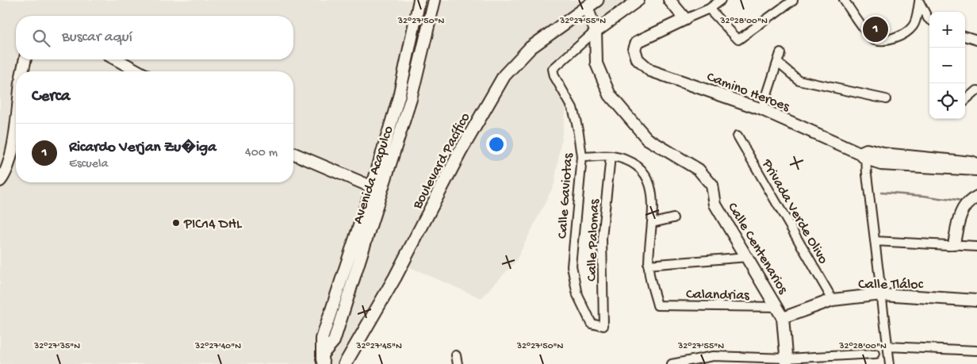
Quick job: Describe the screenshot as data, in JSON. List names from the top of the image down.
{
  "streets": {
    "main road": ["Boulevard Pacífico"],
    "street": [
      "Camino Heroes",
      "Avenida Acapulco",
      "Calle Gaviotas",
      "Privada Verde Olivo",
      "Calle Palomas",
      "Calle Centenarios",
      "Calle Tláloc",
      "Calandrias"
    ]
  },
  "crossings": [
    ["Boulevard Pacífico", "Calle Centenarios"],
    ["Calle Gaviotas", "Calle Palomas"],
    ["Calle Gaviotas", "Calle Centenarios"],
    ["Privada Verde Olivo", "Calle Tláloc"],
    ["Calle Centenarios", "Calle Tláloc"],
    ["Calle Centenarios", "Calandrias"]
  ],
  "places": ["PIC14 DHL"],
  "page": {
    "map_buttons": ["+", "−"],
    "pins": "1",
    "search": "Buscar aquí",
    "heading": "Cerca",
    "list": [
      {
        "mark": "1",
        "name": "Ricardo Verjan Zu�iga",
        "note": "Escuela",
        "value": "400 m"
      }
    ]
  },
  "coordinates": [
    "32°27'55\"N",
    "32°28'00\"N",
    "32°27'50\"N",
    "32°27'35\"N",
    "32°27'40\"N",
    "32°27'45\"N"
  ]
}
